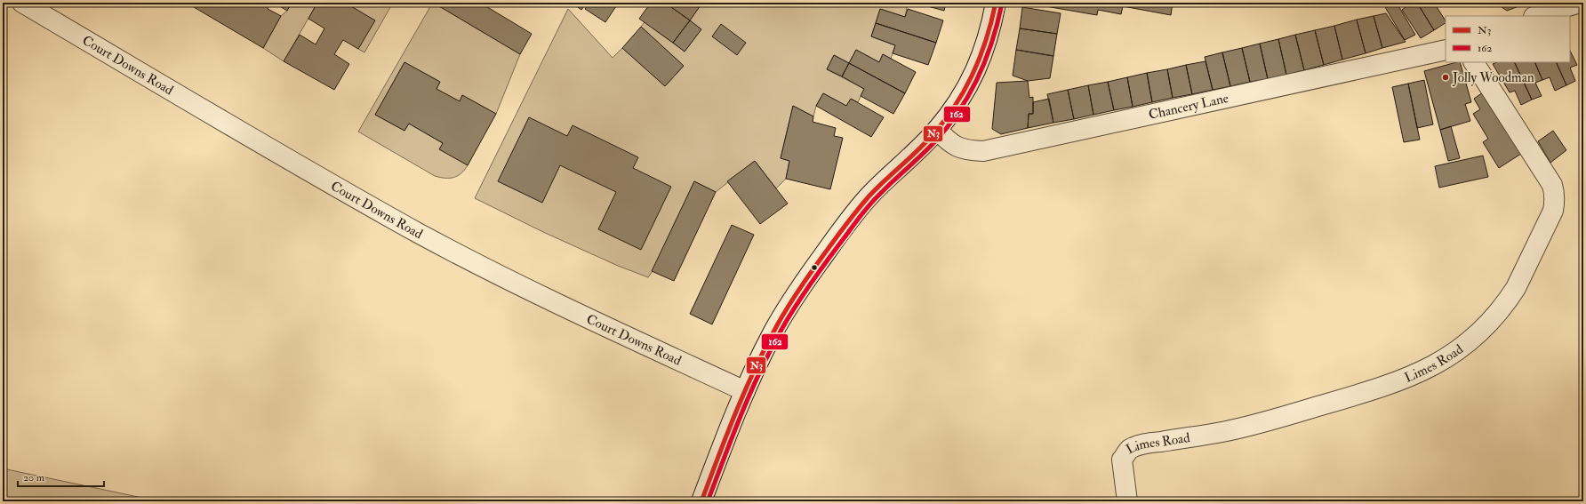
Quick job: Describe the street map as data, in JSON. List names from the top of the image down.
{
  "streets": {
    "street": ["Court Downs Road", "Chancery Lane", "Limes Road"]
  },
  "places": ["Jolly Woodman"],
  "lines": ["transit line N3", "transit line 162"],
  "legend": ["N3", "162"],
  "scale_bar": "20 m"
}
